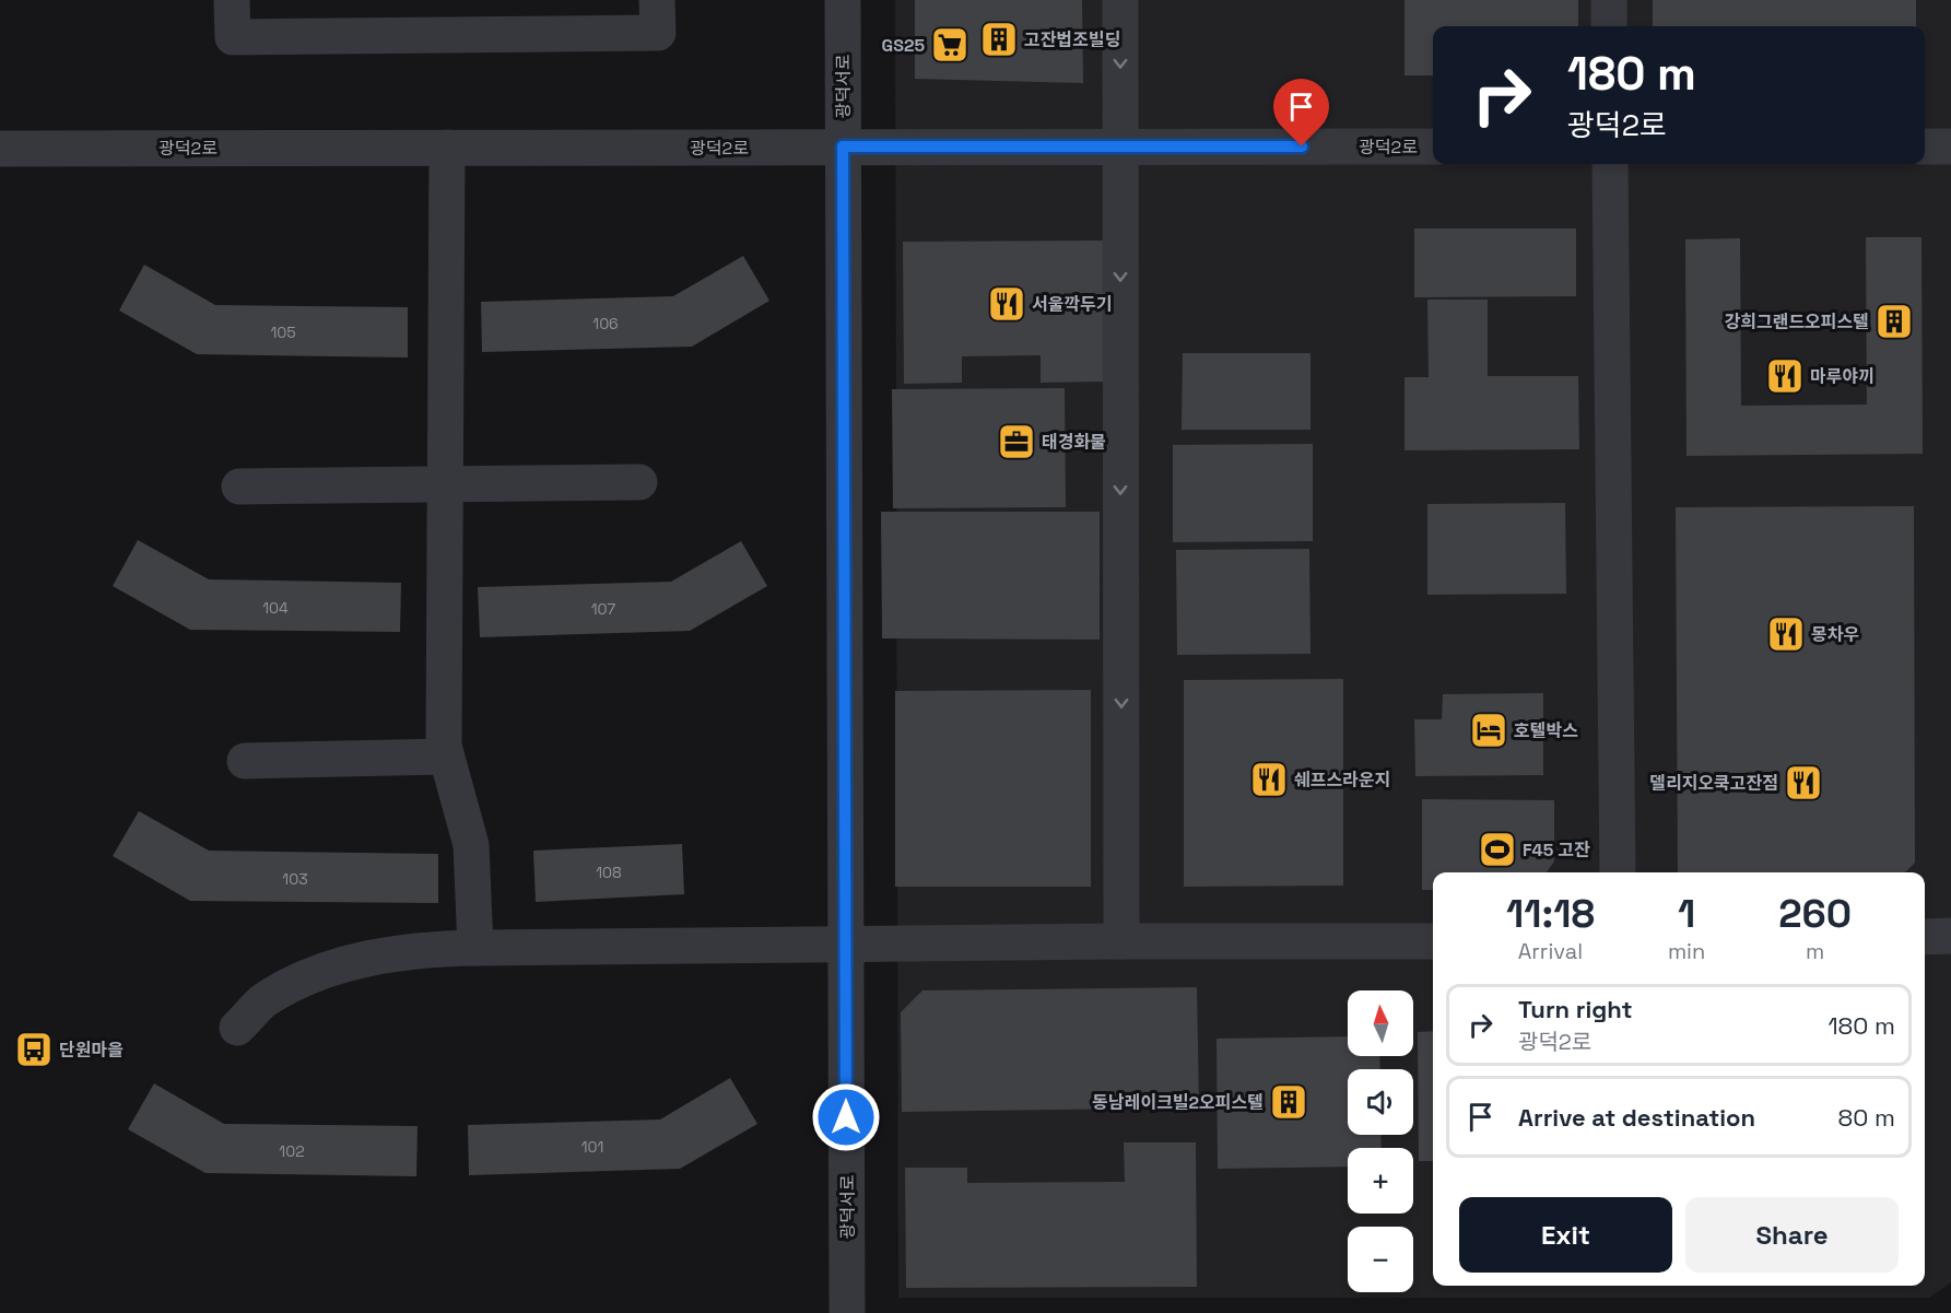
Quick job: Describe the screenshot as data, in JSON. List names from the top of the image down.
{
  "streets": {
    "street": ["광덕서로", "광덕2로"]
  },
  "crossings": [
    ["광덕서로", "광덕2로"]
  ],
  "places": {
    "building": ["고잔법조빌딩", "강희그랜드오피스텔", "동남레이크빌2오피스텔"],
    "supermarket": ["GS25"],
    "restaurant": [
      "서울깍두기",
      "마루야끼",
      "몽차우",
      "쉐프스라운지",
      "델리지오쿡고잔점"
    ],
    "office": ["태경화물"],
    "hotel": ["호텔박스"],
    "sports": ["F45 고잔"],
    "bus stop": ["단원마을"]
  },
  "house_numbers": [
    "106",
    "105",
    "104",
    "107",
    "108",
    "103",
    "101",
    "102"
  ],
  "north": "top",
  "page": {
    "turn": ["180 m", "광덕2로"],
    "eta": [
      "11:18",
      "Arrival",
      "1",
      "min",
      "260",
      "m"
    ],
    "list": [
      {
        "name": "Turn right",
        "note": "광덕2로",
        "value": "180 m"
      },
      {
        "name": "Arrive at destination",
        "value": "80 m"
      }
    ],
    "map_buttons": ["+", "−"],
    "buttons": ["Exit", "Share"]
  }
}
